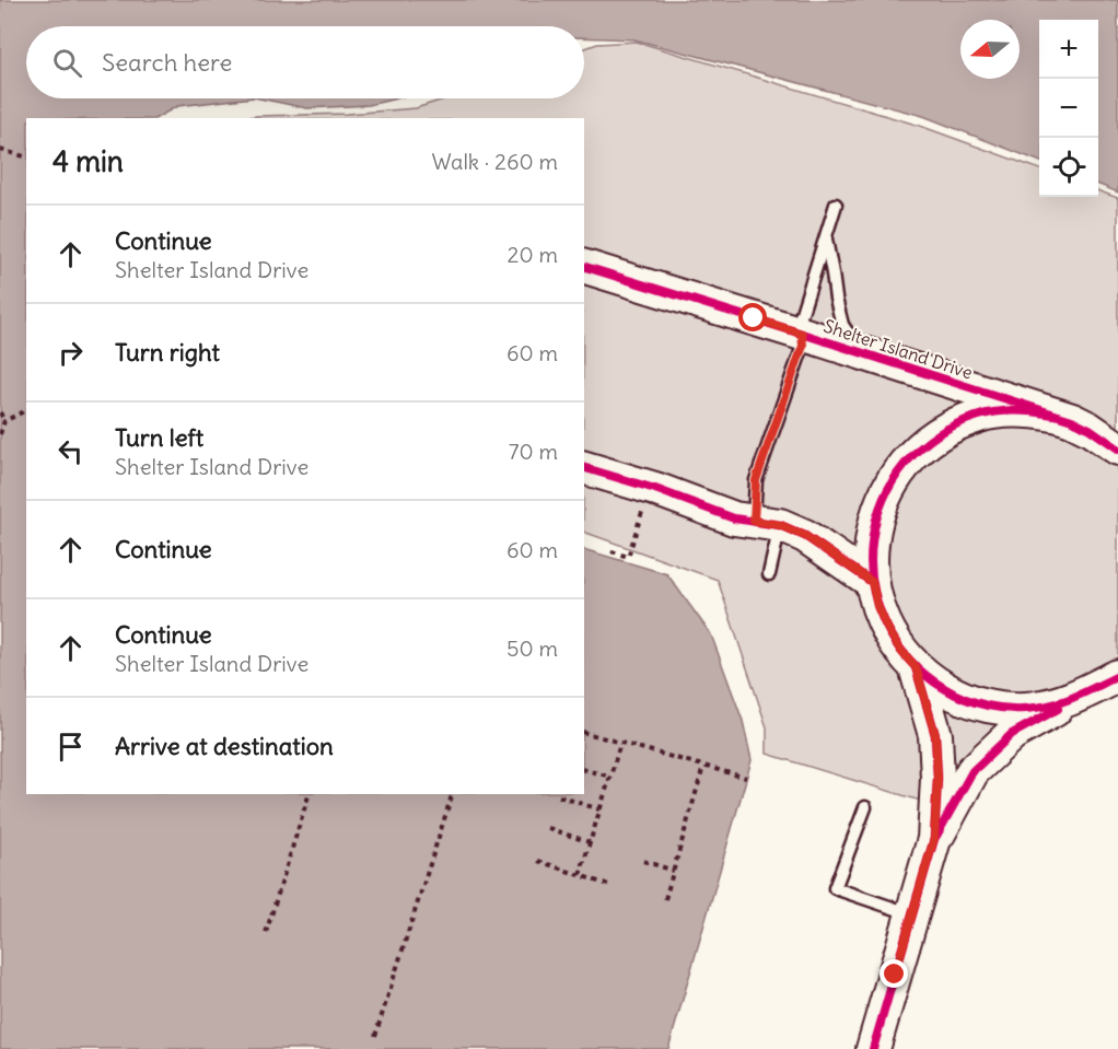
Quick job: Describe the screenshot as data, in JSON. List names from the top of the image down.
{
  "streets": {
    "main road": ["Shelter Island Drive"]
  },
  "north": "left",
  "page": {
    "map_buttons": ["+", "−"],
    "search": "Search here",
    "heading": ["4 min", "Walk · 260 m"],
    "list": [
      ["Continue", "Shelter Island Drive", "20 m"],
      ["Turn right", "60 m"],
      ["Turn left", "Shelter Island Drive", "70 m"],
      ["Continue", "60 m"],
      ["Continue", "Shelter Island Drive", "50 m"],
      "Arrive at destination"
    ]
  }
}
